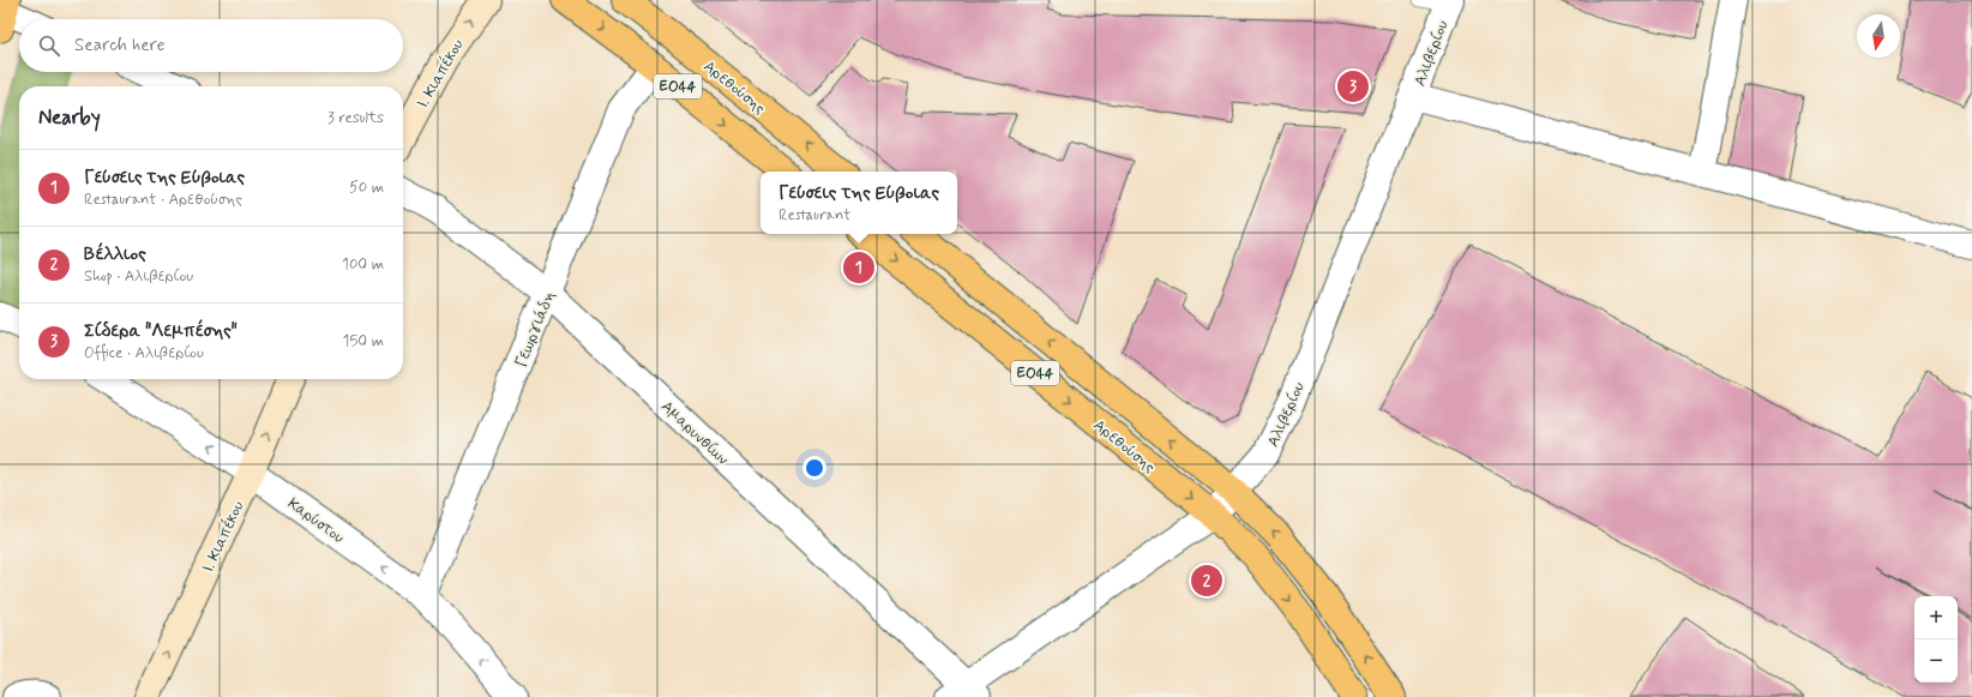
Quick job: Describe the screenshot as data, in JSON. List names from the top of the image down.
{
  "streets": {
    "main road": ["ΕΟ44", "Αρεθούσης"],
    "street": [
      "Αλιβερίου",
      "Ι. Κιαπέκου",
      "Γεωργιάδη",
      "Αμαρυνθίων",
      "Καρύστου"
    ]
  },
  "crossings": [
    ["Αλιβερίου", "Αρεθούσης"],
    ["Αλιβερίου", "Αμαρυνθίων"],
    ["Ι. Κιαπέκου", "Καρύστου"],
    ["ΕΟ44", "Γεωργιάδη"],
    ["Γεωργιάδη", "Αμαρυνθίων"],
    ["Γεωργιάδη", "Καρύστου"]
  ],
  "one_way": ["Ι. Κιαπέκου", "Καρύστου"],
  "north": "bottom",
  "page": {
    "search": "Search here",
    "pins": ["3", "1", "2"],
    "heading": ["Nearby", "3 results"],
    "list": [
      {
        "mark": "1",
        "name": "Γεύσεις της Εύβοιας",
        "note": "Restaurant · Αρεθούσης",
        "value": "50 m"
      },
      {
        "mark": "2",
        "name": "Βέλλιος",
        "note": "Shop · Αλιβερίου",
        "value": "100 m"
      },
      {
        "mark": "3",
        "name": "Σίδερα \"Λεμπέσης\"",
        "note": "Office · Αλιβερίου",
        "value": "150 m"
      }
    ],
    "popup": ["Γεύσεις της Εύβοιας", "Restaurant"],
    "map_buttons": ["+", "−"]
  }
}
